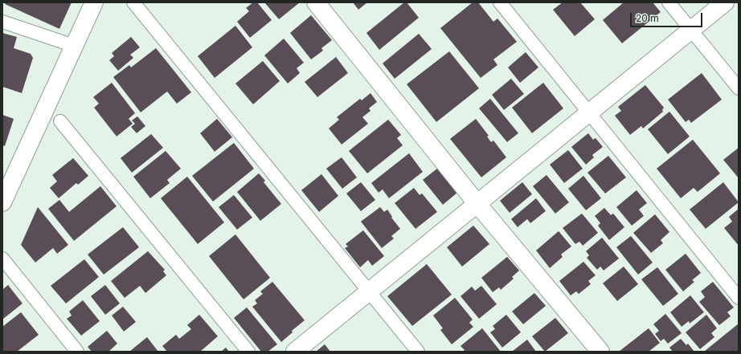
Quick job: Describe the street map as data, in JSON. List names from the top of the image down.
{
  "scale_bar": "20 m"
}
